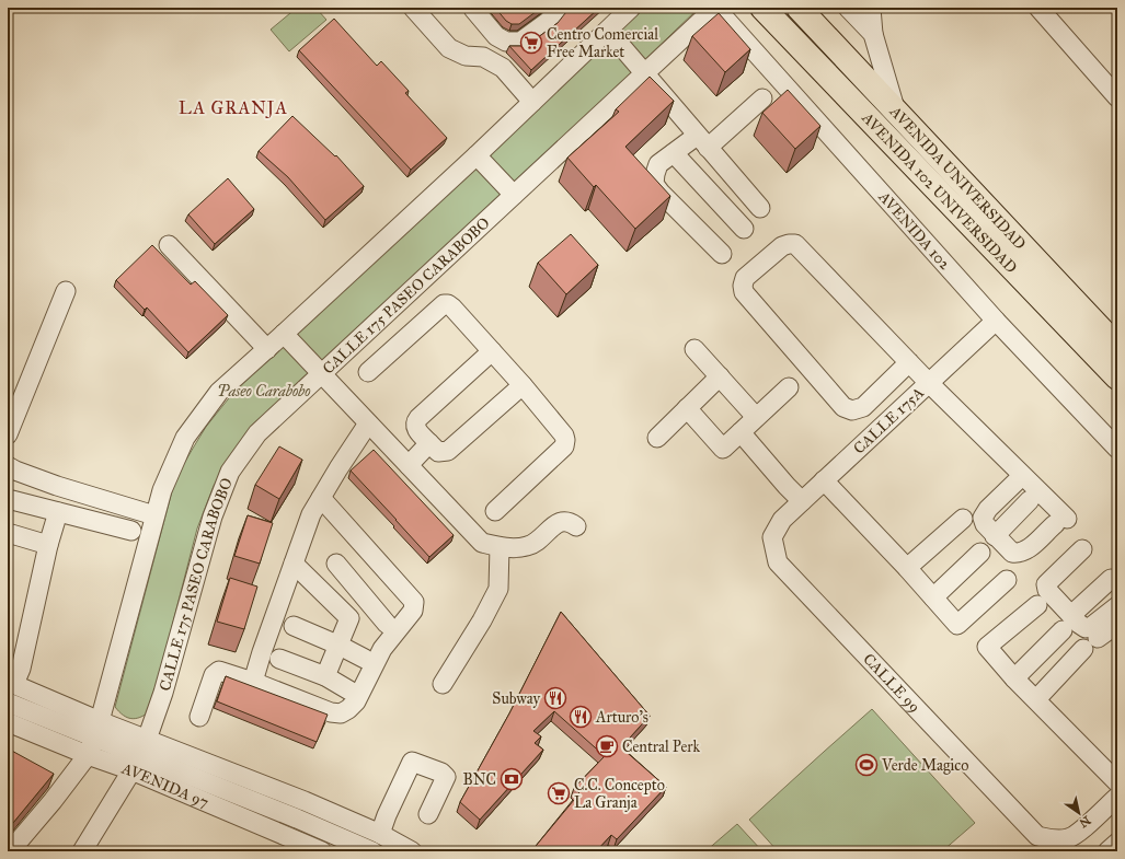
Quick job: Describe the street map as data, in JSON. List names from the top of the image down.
{
  "streets": {
    "main road": ["AVENIDA UNIVERSIDAD", "AVENIDA 102 UNIVERSIDAD"],
    "street": [
      "AVENIDA 102",
      "CALLE 175 PASEO CARABOBO",
      "CALLE 175A",
      "CALLE 99",
      "AVENIDA 97"
    ]
  },
  "crossings": [
    ["AVENIDA 102", "CALLE 175 PASEO CARABOBO"],
    ["AVENIDA 102", "CALLE 175A"],
    ["CALLE 175 PASEO CARABOBO", "AVENIDA 97"],
    ["CALLE 175A", "CALLE 99"]
  ],
  "districts": ["LA GRANJA"],
  "parks": ["Paseo Carabobo"],
  "places": {
    "supermarket": ["Centro Comercial Free Market", "C.C. Concepto La Granja"],
    "restaurant": ["Subway", "Arturo's"],
    "cafe": ["Central Perk"],
    "sports": ["Verde Magico"],
    "bank": ["BNC"]
  },
  "north": "bottom right"
}
